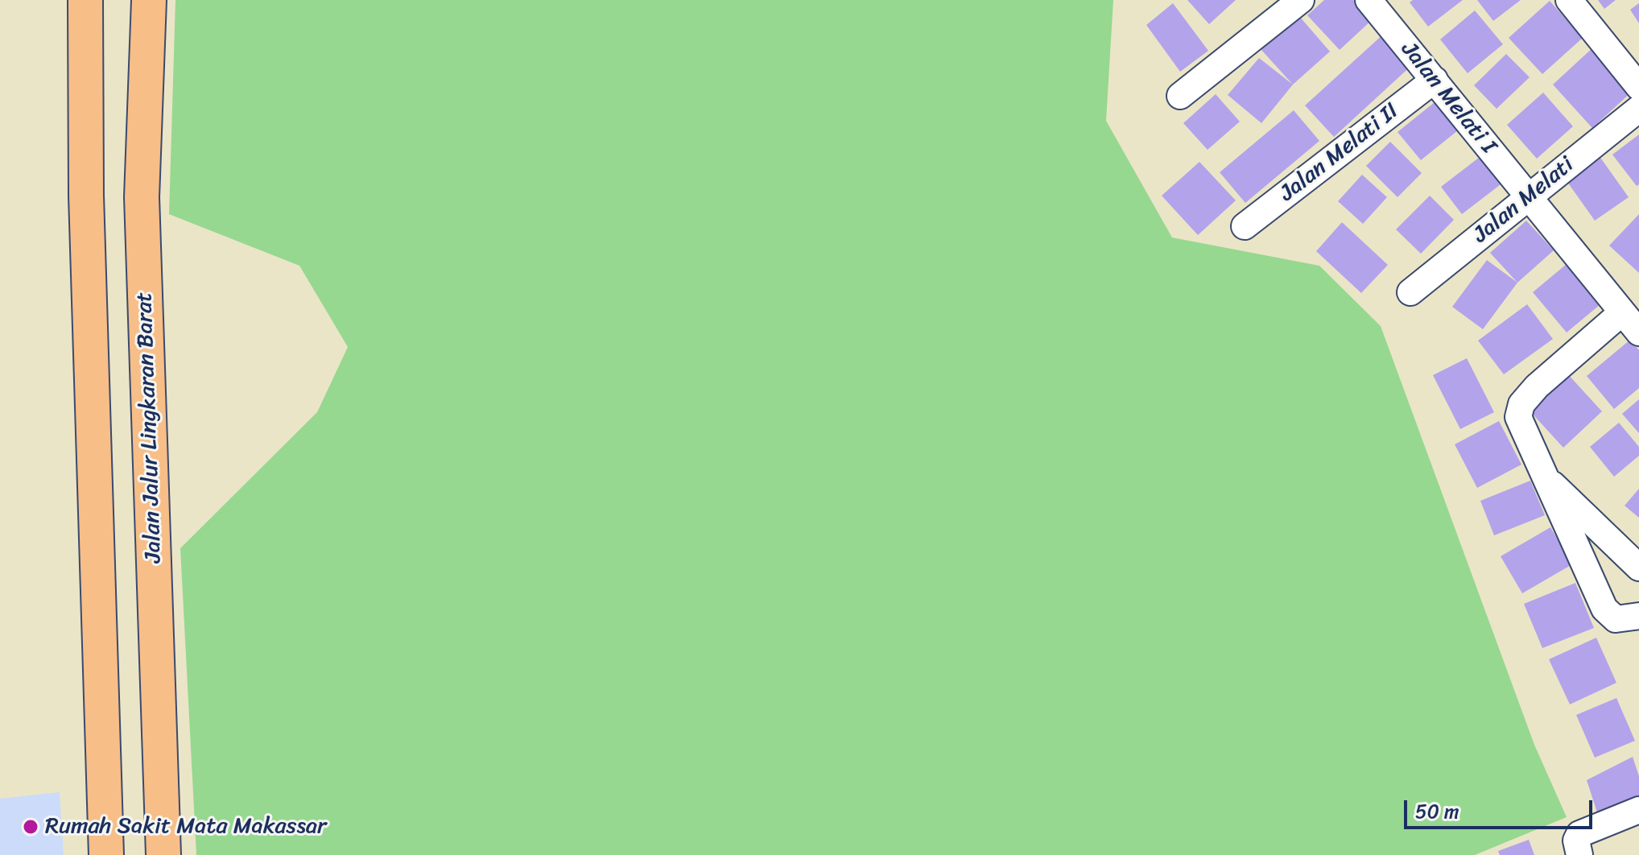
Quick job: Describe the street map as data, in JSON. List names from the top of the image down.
{
  "streets": {
    "main road": ["Jalan Jalur Lingkaran Barat"],
    "street": ["Jalan Melati I", "Jalan Melati II", "Jalan Melati"]
  },
  "crossings": [
    ["Jalan Melati I", "Jalan Melati II"],
    ["Jalan Melati I", "Jalan Melati"]
  ],
  "places": ["Rumah Sakit Mata Makassar"],
  "scale_bar": "50 m"
}
